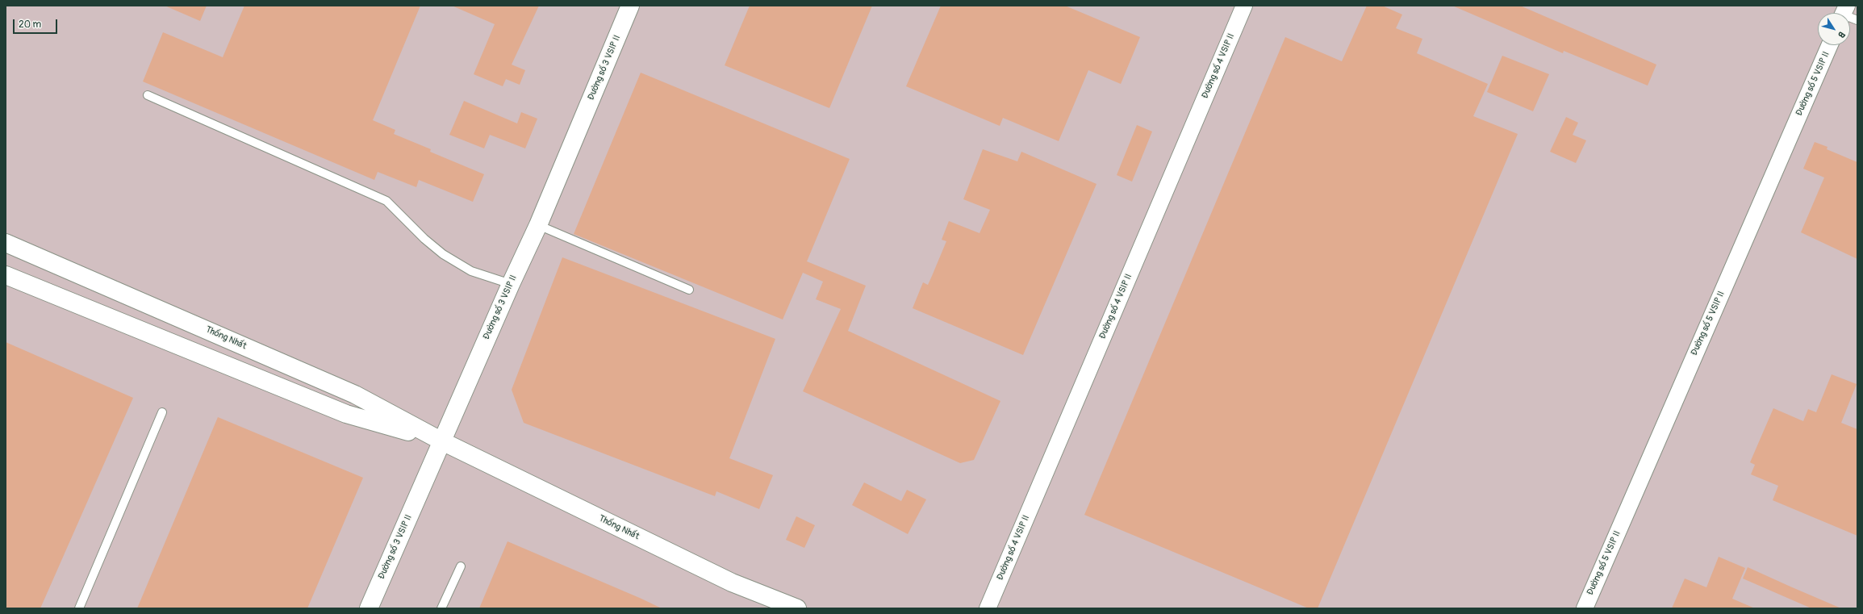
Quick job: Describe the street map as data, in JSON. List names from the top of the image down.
{
  "streets": {
    "street": [
      "Đường số 4 VSIP II",
      "Đường số 3 VSIP II",
      "Đường số 5 VSIP II",
      "Thống Nhất"
    ]
  },
  "crossings": [
    ["Đường số 3 VSIP II", "Thống Nhất"]
  ],
  "scale_bar": "20 m",
  "north": "bottom right"
}
